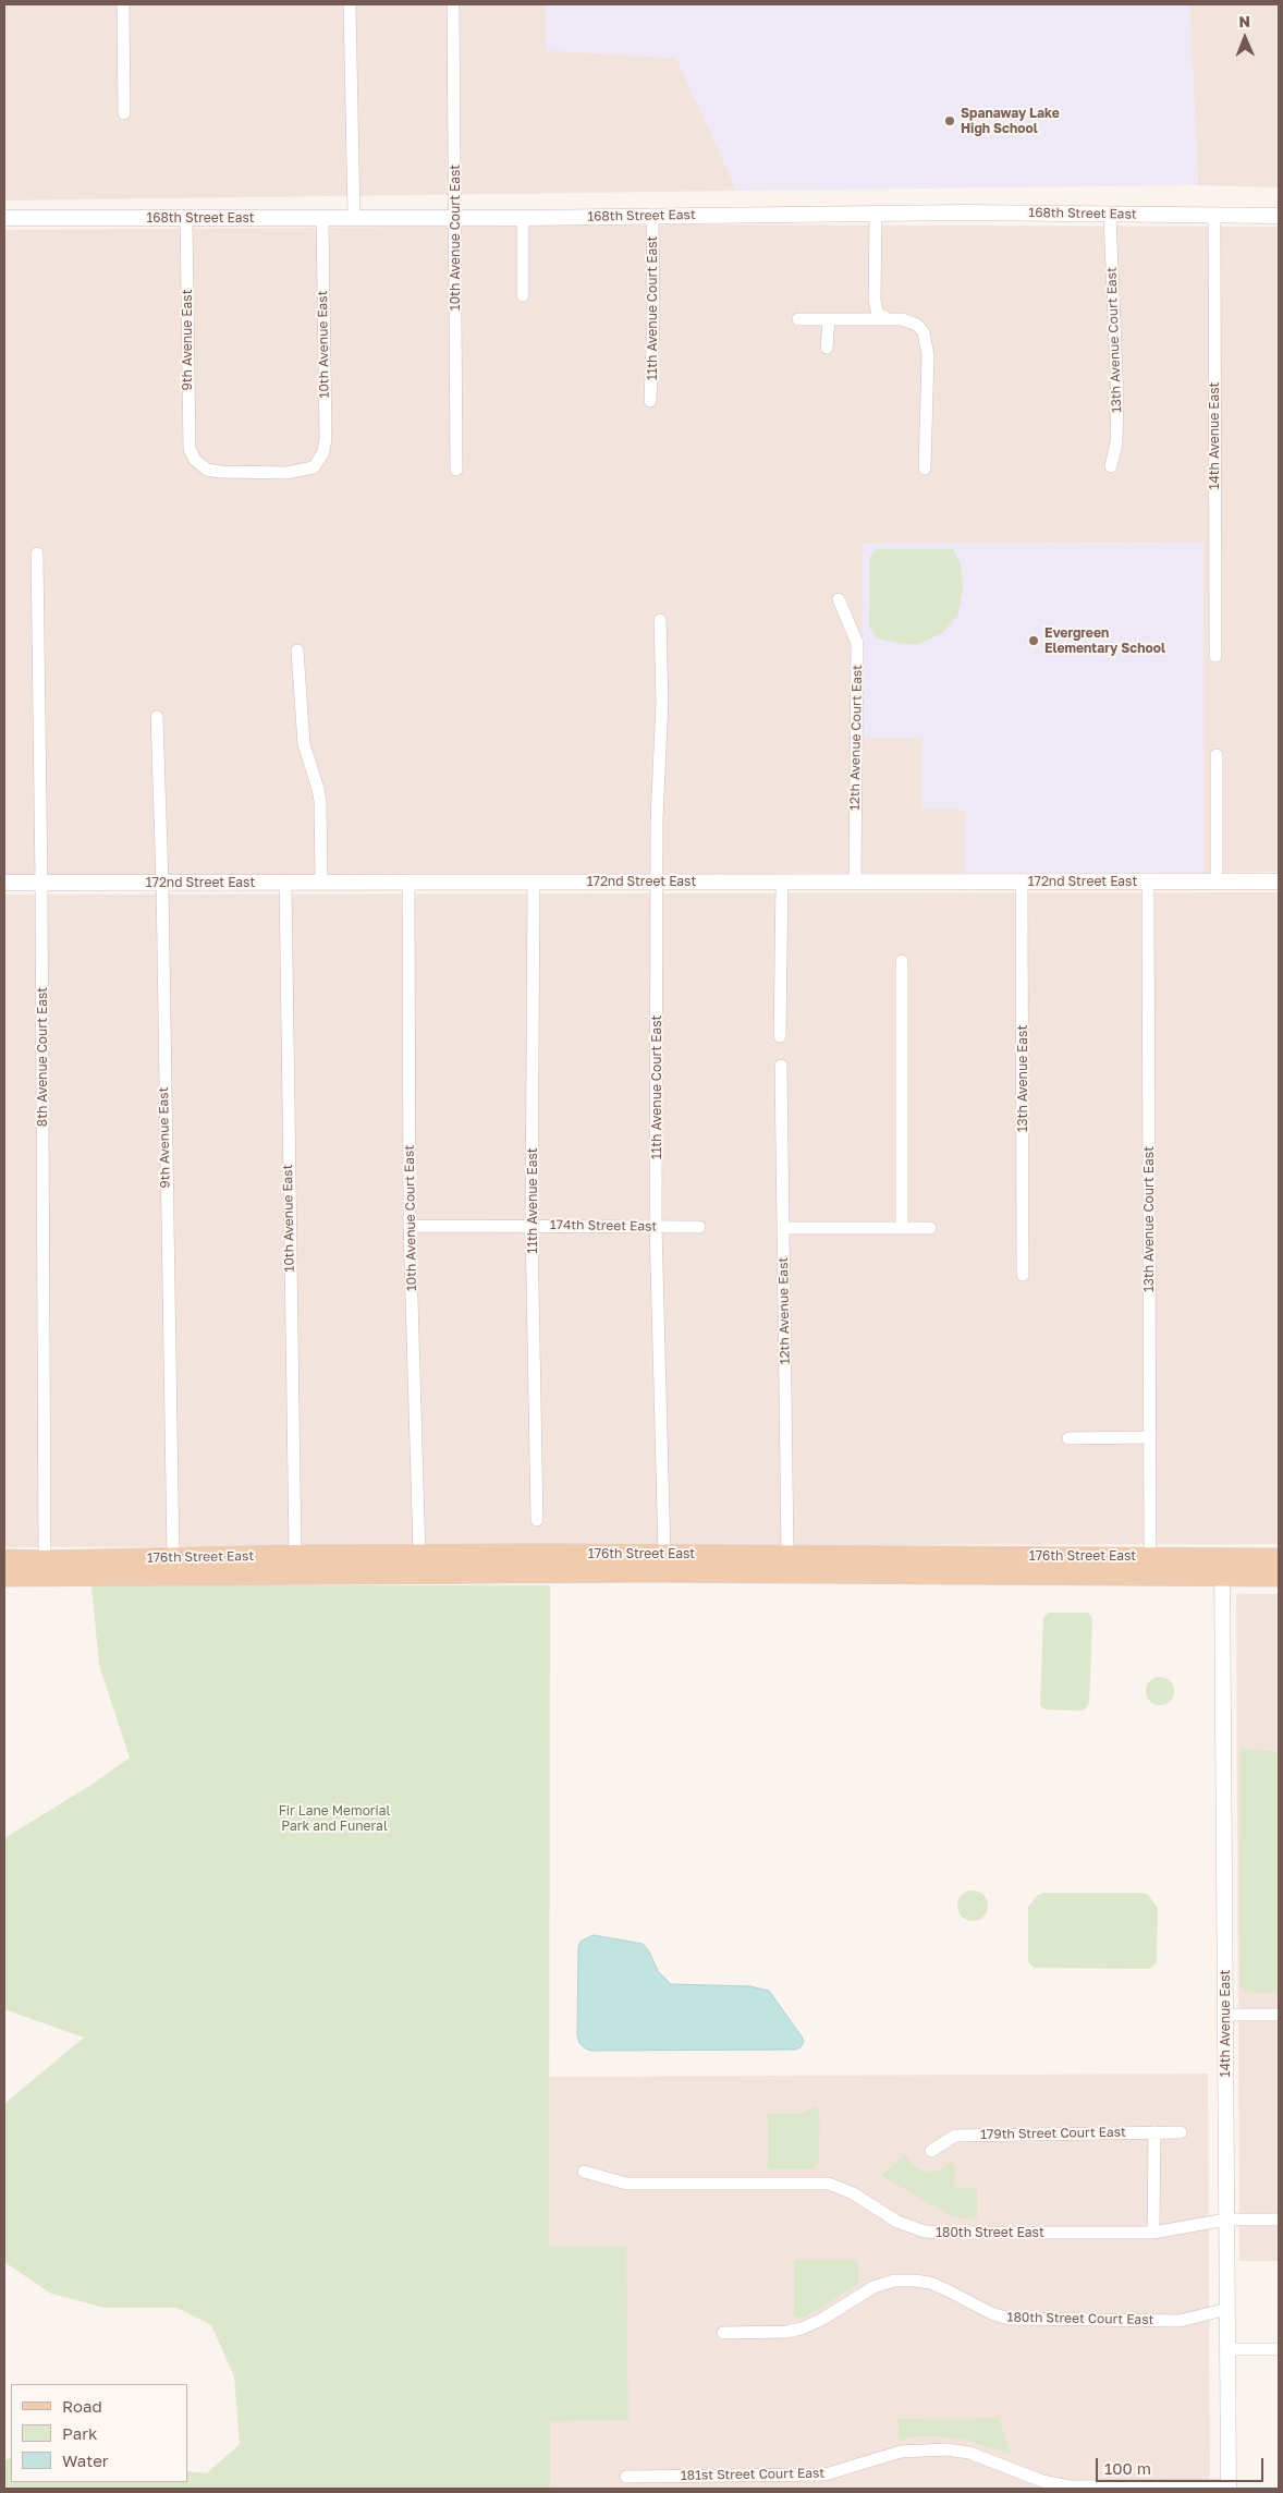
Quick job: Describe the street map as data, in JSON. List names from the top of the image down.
{
  "streets": {
    "main road": ["176th Street East"],
    "street": [
      "168th Street East",
      "10th Avenue Court East",
      "11th Avenue Court East",
      "9th Avenue East",
      "13th Avenue Court East",
      "10th Avenue East",
      "14th Avenue East",
      "12th Avenue Court East",
      "172nd Street East",
      "8th Avenue Court East",
      "13th Avenue East",
      "11th Avenue East",
      "174th Street East",
      "12th Avenue East",
      "179th Street Court East",
      "180th Street East",
      "180th Street Court East",
      "181st Street Court East"
    ]
  },
  "crossings": [
    ["168th Street East", "10th Avenue Court East"],
    ["168th Street East", "11th Avenue Court East"],
    ["168th Street East", "9th Avenue East"],
    ["168th Street East", "13th Avenue Court East"],
    ["168th Street East", "10th Avenue East"],
    ["168th Street East", "14th Avenue East"],
    ["10th Avenue Court East", "172nd Street East"],
    ["10th Avenue Court East", "174th Street East"],
    ["10th Avenue Court East", "176th Street East"],
    ["11th Avenue Court East", "172nd Street East"],
    ["11th Avenue Court East", "174th Street East"],
    ["11th Avenue Court East", "176th Street East"],
    ["9th Avenue East", "10th Avenue East"],
    ["9th Avenue East", "172nd Street East"],
    ["9th Avenue East", "176th Street East"],
    ["13th Avenue Court East", "172nd Street East"],
    ["13th Avenue Court East", "176th Street East"],
    ["10th Avenue East", "172nd Street East"],
    ["10th Avenue East", "176th Street East"],
    ["14th Avenue East", "176th Street East"],
    ["14th Avenue East", "180th Street East"],
    ["14th Avenue East", "180th Street Court East"],
    ["14th Avenue East", "181st Street Court East"],
    ["12th Avenue Court East", "172nd Street East"],
    ["172nd Street East", "8th Avenue Court East"],
    ["172nd Street East", "13th Avenue East"],
    ["172nd Street East", "11th Avenue East"],
    ["8th Avenue Court East", "176th Street East"],
    ["11th Avenue East", "174th Street East"],
    ["12th Avenue East", "176th Street East"]
  ],
  "parks": ["Fir Lane Memorial Park and Funeral"],
  "places": ["Spanaway Lake High School", "Evergreen Elementary School"],
  "legend": ["Road", "Park", "Water"],
  "scale_bar": "100 m",
  "north": "top"
}
